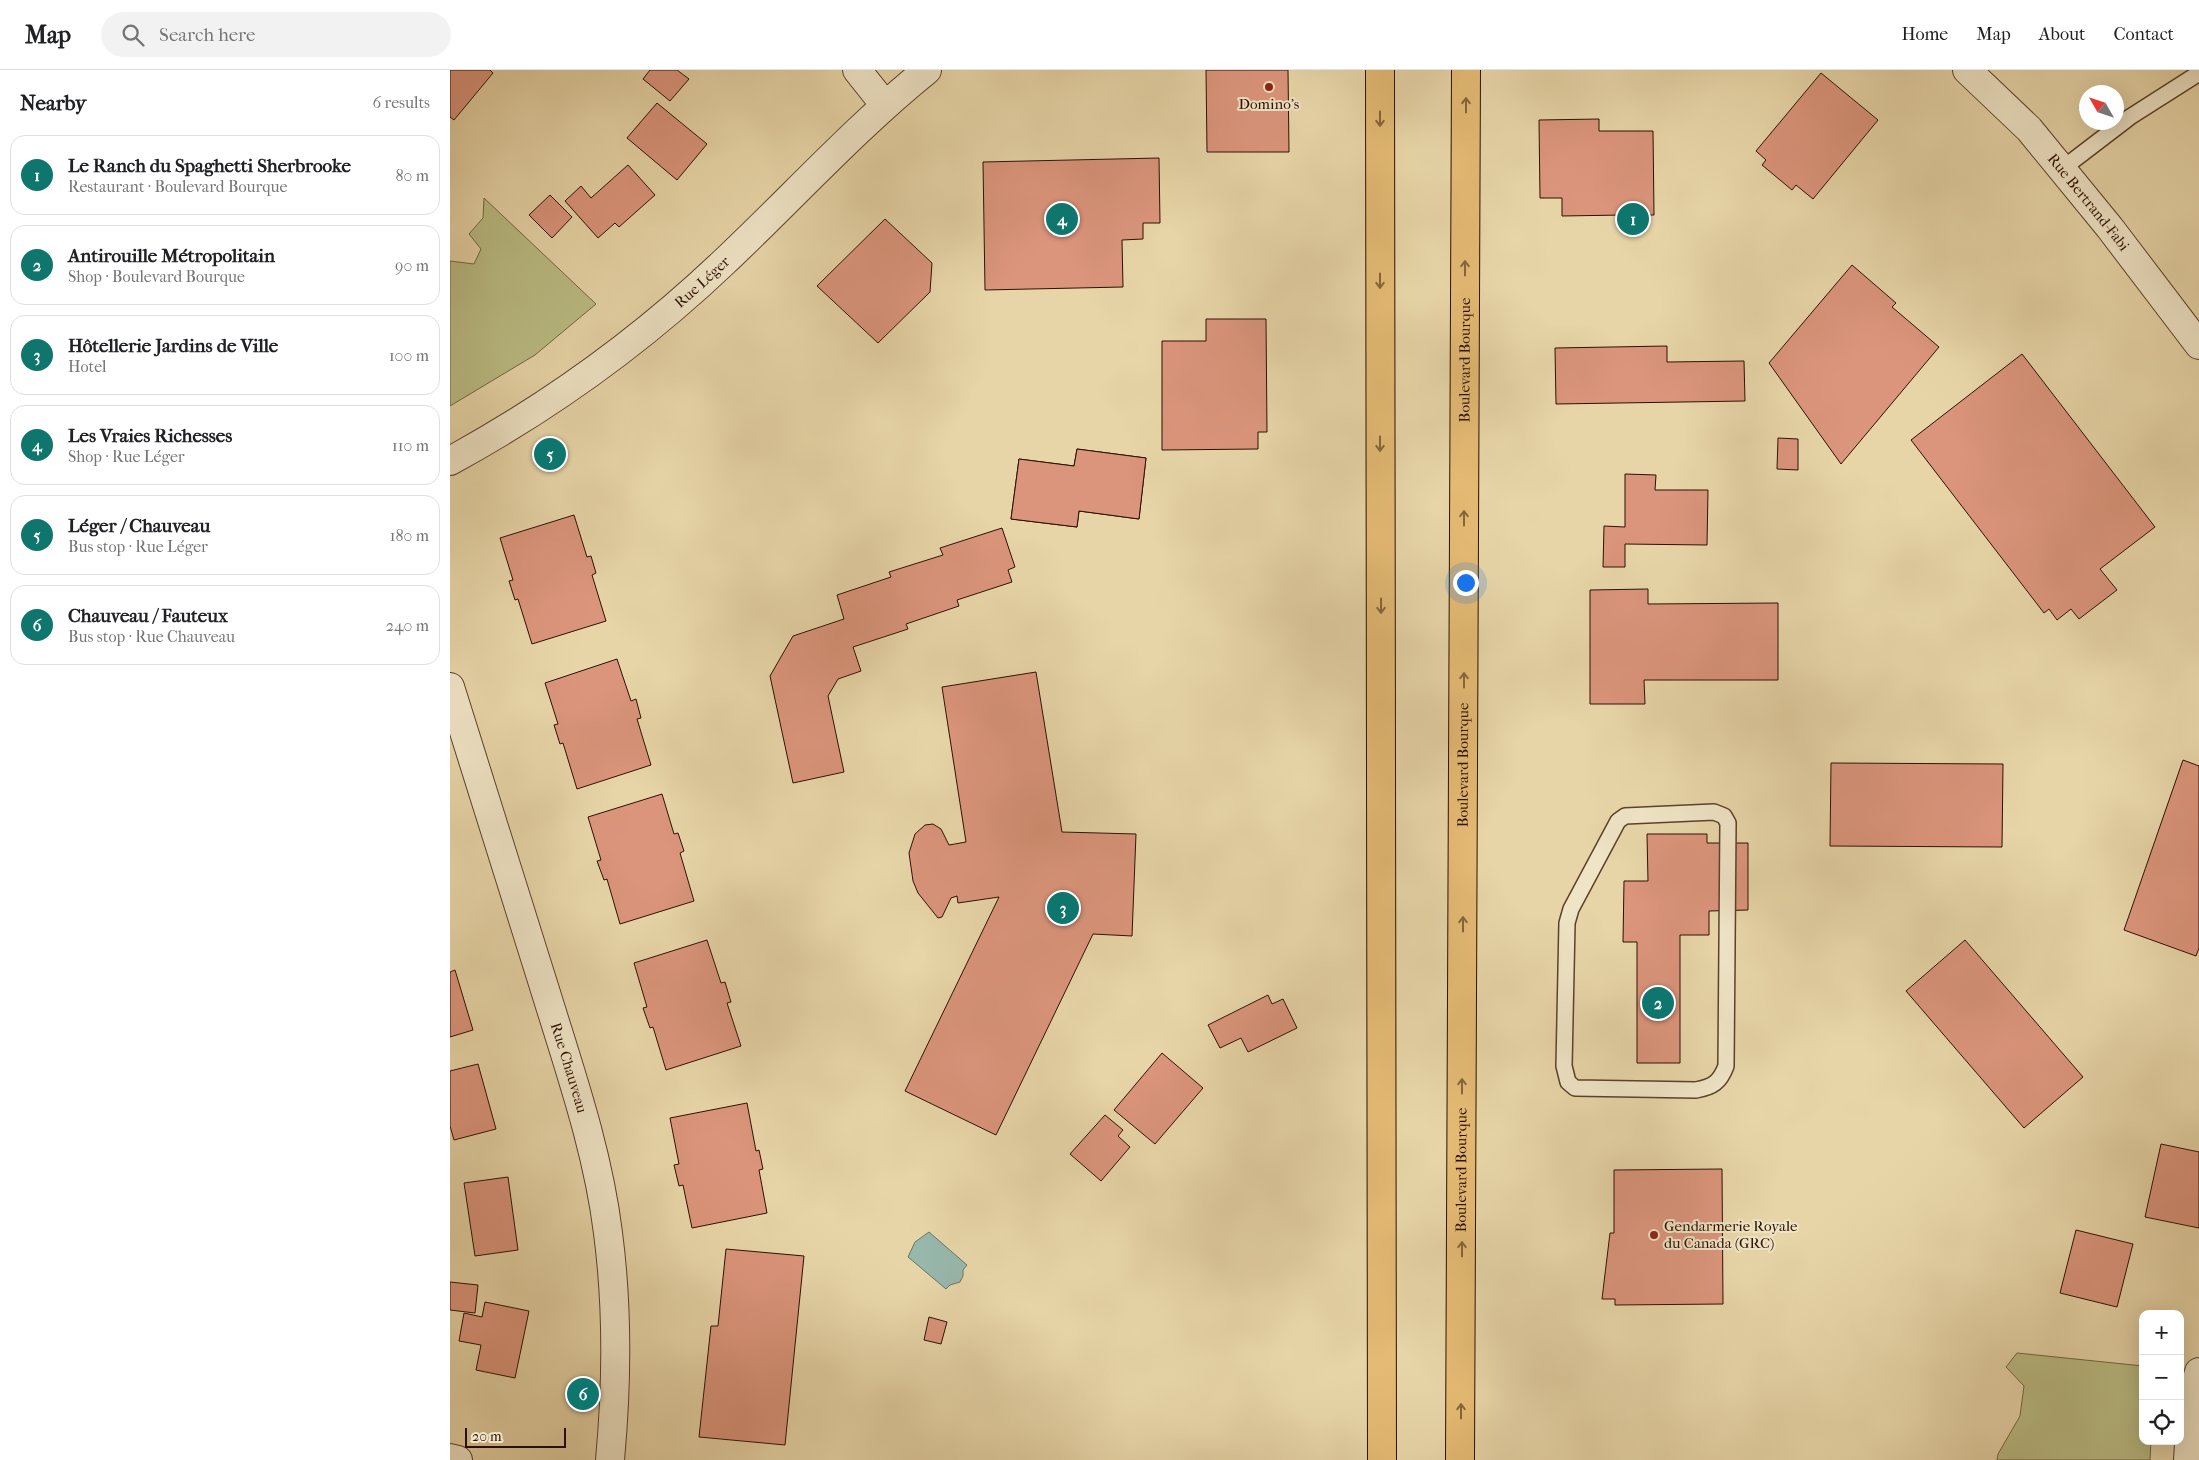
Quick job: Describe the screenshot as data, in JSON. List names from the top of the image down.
{
  "streets": {
    "main road": ["Boulevard Bourque"],
    "street": ["Rue Bertrand-Fabi", "Rue Léger", "Rue Chauveau"]
  },
  "places": ["Domino's", "Gendarmerie Royale du Canada (GRC)"],
  "scale_bar": "20 m",
  "north": "top left",
  "page": {
    "header": "Map",
    "search": "Search here",
    "nav": [
      "Home",
      "Map",
      "About",
      "Contact"
    ],
    "heading": ["Nearby", "6 results"],
    "list": [
      {
        "mark": "1",
        "name": "Le Ranch du Spaghetti Sherbrooke",
        "note": "Restaurant · Boulevard Bourque",
        "value": "80 m"
      },
      {
        "mark": "2",
        "name": "Antirouille Métropolitain",
        "note": "Shop · Boulevard Bourque",
        "value": "90 m"
      },
      {
        "mark": "3",
        "name": "Hôtellerie Jardins de Ville",
        "note": "Hotel",
        "value": "100 m"
      },
      {
        "mark": "4",
        "name": "Les Vraies Richesses",
        "note": "Shop · Rue Léger",
        "value": "110 m"
      },
      {
        "mark": "5",
        "name": "Léger / Chauveau",
        "note": "Bus stop · Rue Léger",
        "value": "180 m"
      },
      {
        "mark": "6",
        "name": "Chauveau / Fauteux",
        "note": "Bus stop · Rue Chauveau",
        "value": "240 m"
      }
    ],
    "pins": [
      "1",
      "4",
      "5",
      "3",
      "2",
      "6"
    ],
    "map_buttons": ["+", "−"],
    "scale": "20 m"
  }
}
